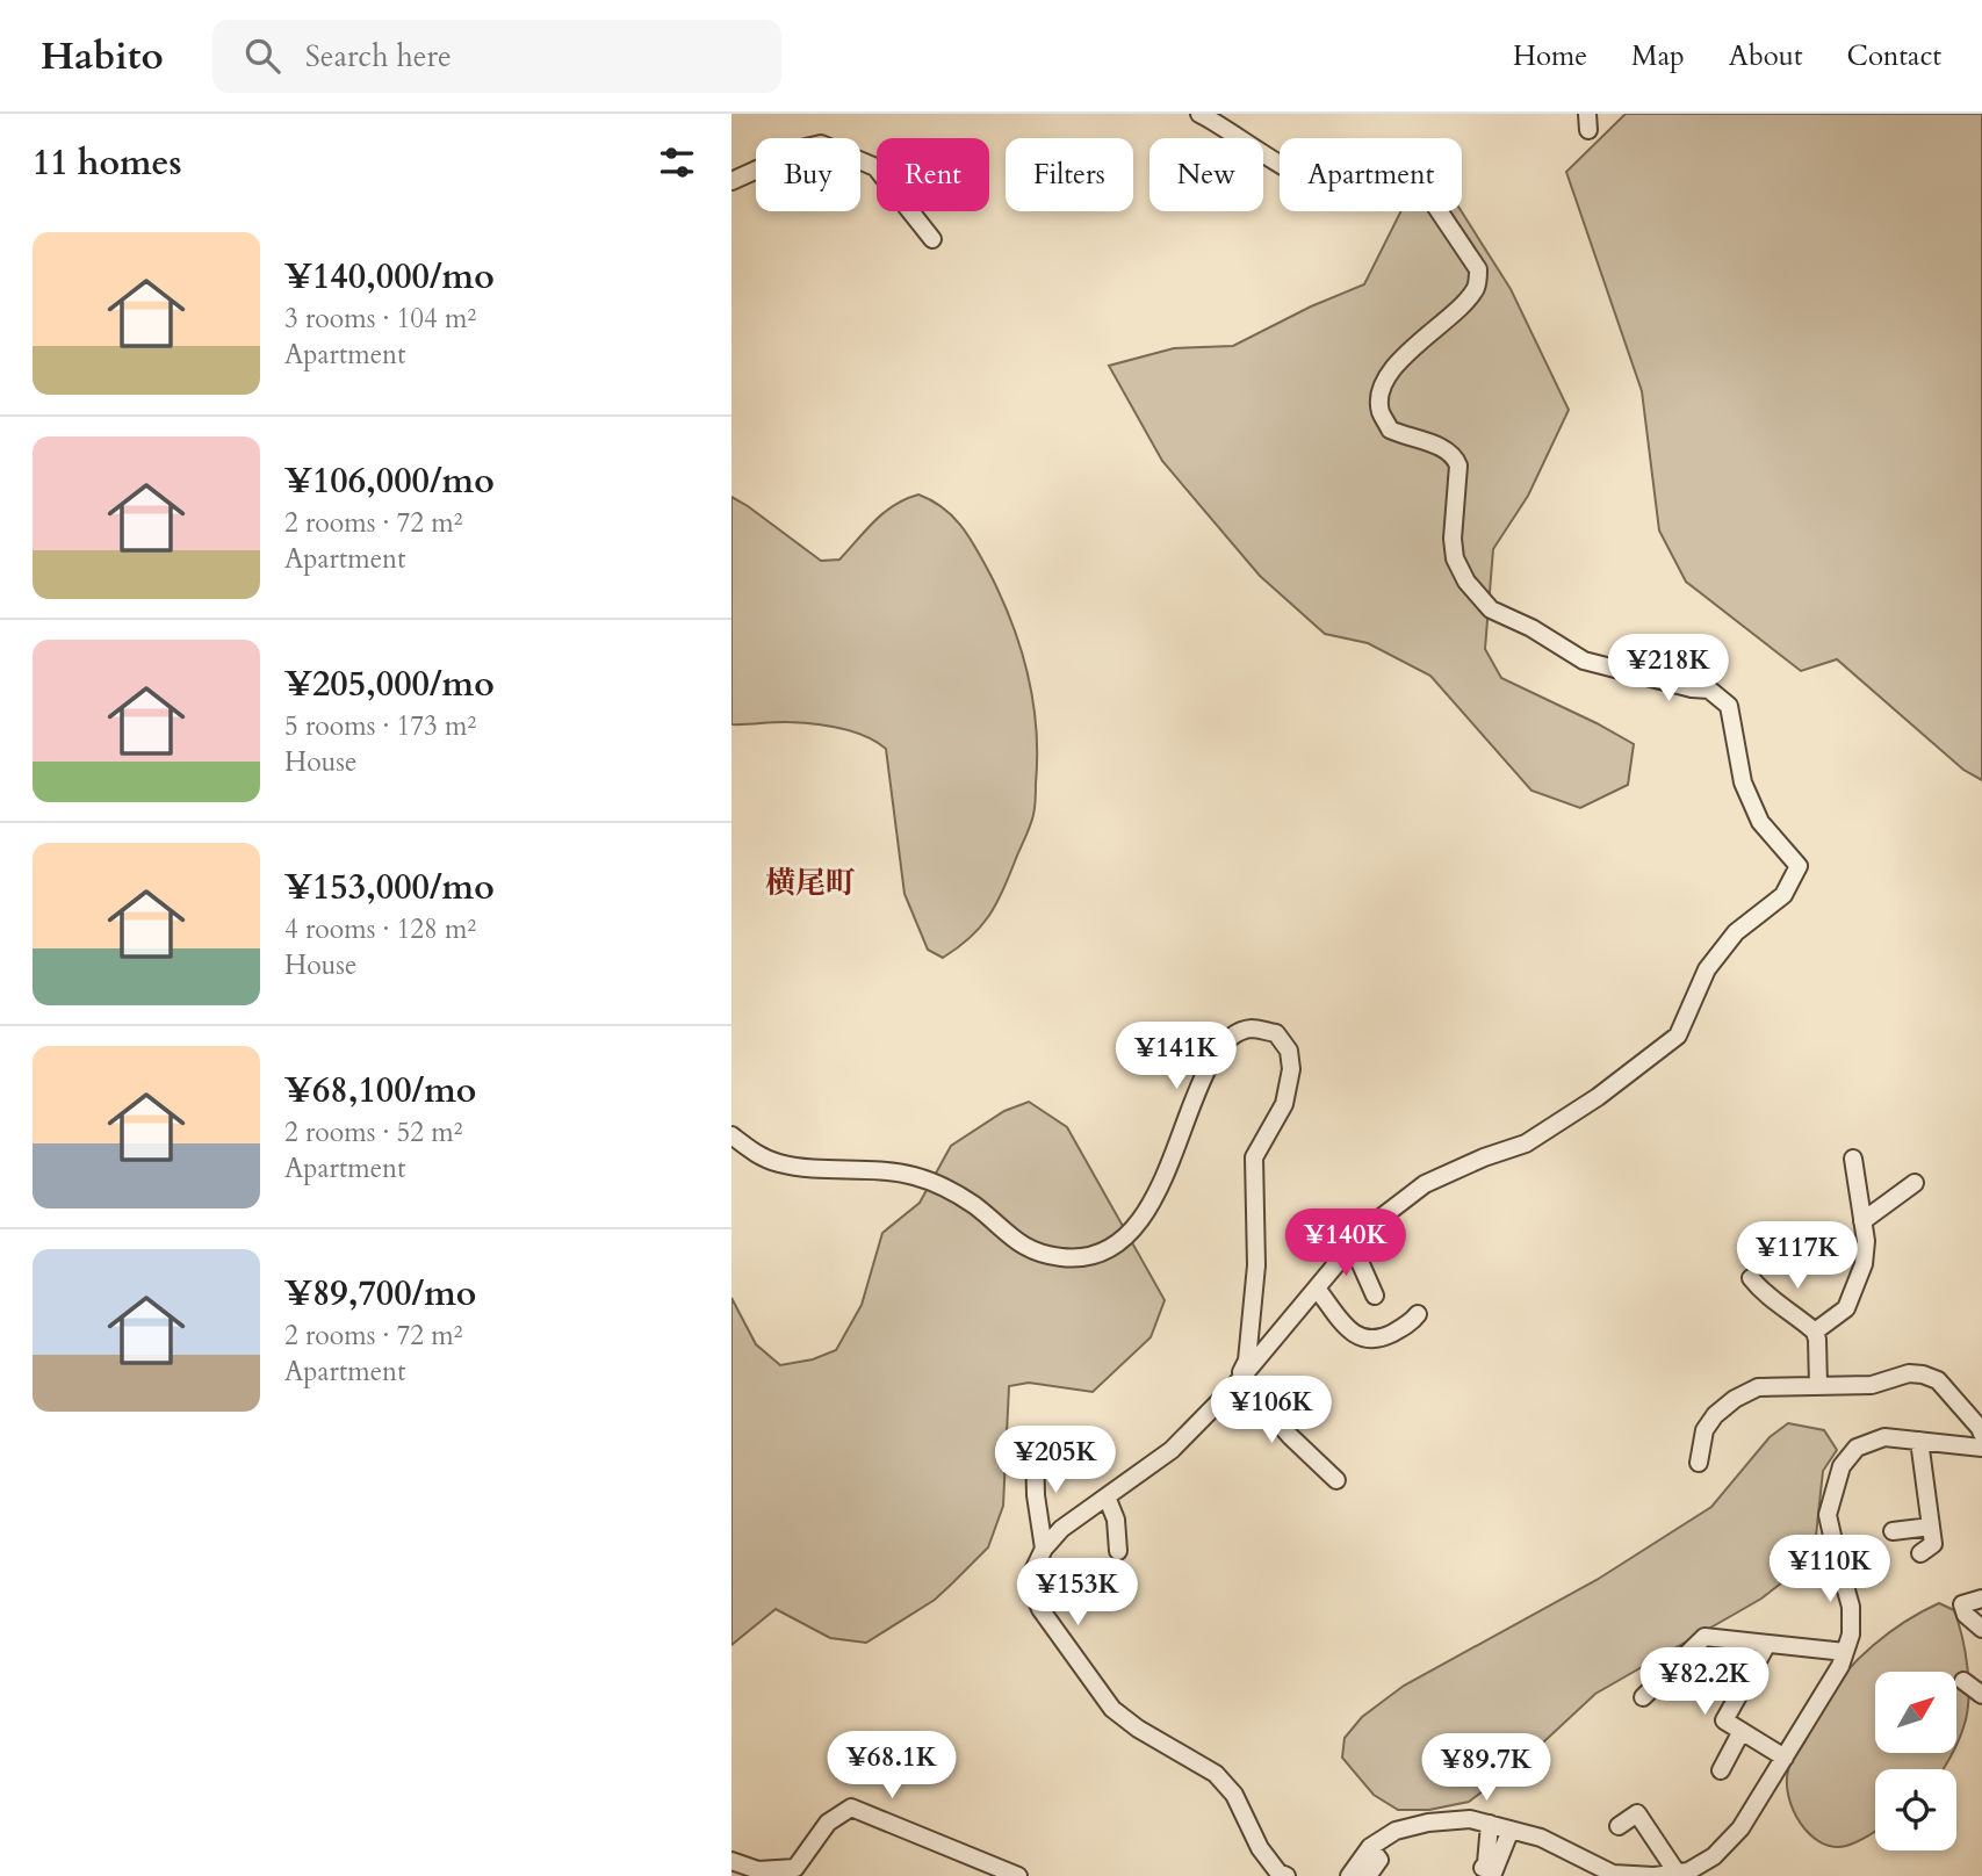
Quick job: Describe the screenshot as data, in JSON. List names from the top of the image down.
{
  "districts": ["横尾町"],
  "north": "top right",
  "page": {
    "header": "Habito",
    "search": "Search here",
    "nav": [
      "Home",
      "Map",
      "About",
      "Contact"
    ],
    "heading": "11 homes",
    "chip": [
      "Buy",
      "Rent",
      "Filters",
      "New",
      "Apartment"
    ],
    "list": [
      {
        "name": "¥140,000/mo",
        "note": "3 rooms · 104 m² · Apartment"
      },
      {
        "name": "¥106,000/mo",
        "note": "2 rooms · 72 m² · Apartment"
      },
      {
        "name": "¥205,000/mo",
        "note": "5 rooms · 173 m² · House"
      },
      {
        "name": "¥153,000/mo",
        "note": "4 rooms · 128 m² · House"
      },
      {
        "name": "¥68,100/mo",
        "note": "2 rooms · 52 m² · Apartment"
      },
      {
        "name": "¥89,700/mo",
        "note": "2 rooms · 72 m² · Apartment"
      }
    ],
    "price": [
      "¥218K",
      "¥141K",
      "¥140K",
      "¥117K",
      "¥106K",
      "¥205K",
      "¥110K",
      "¥153K",
      "¥82.2K",
      "¥68.1K",
      "¥89.7K"
    ]
  }
}
